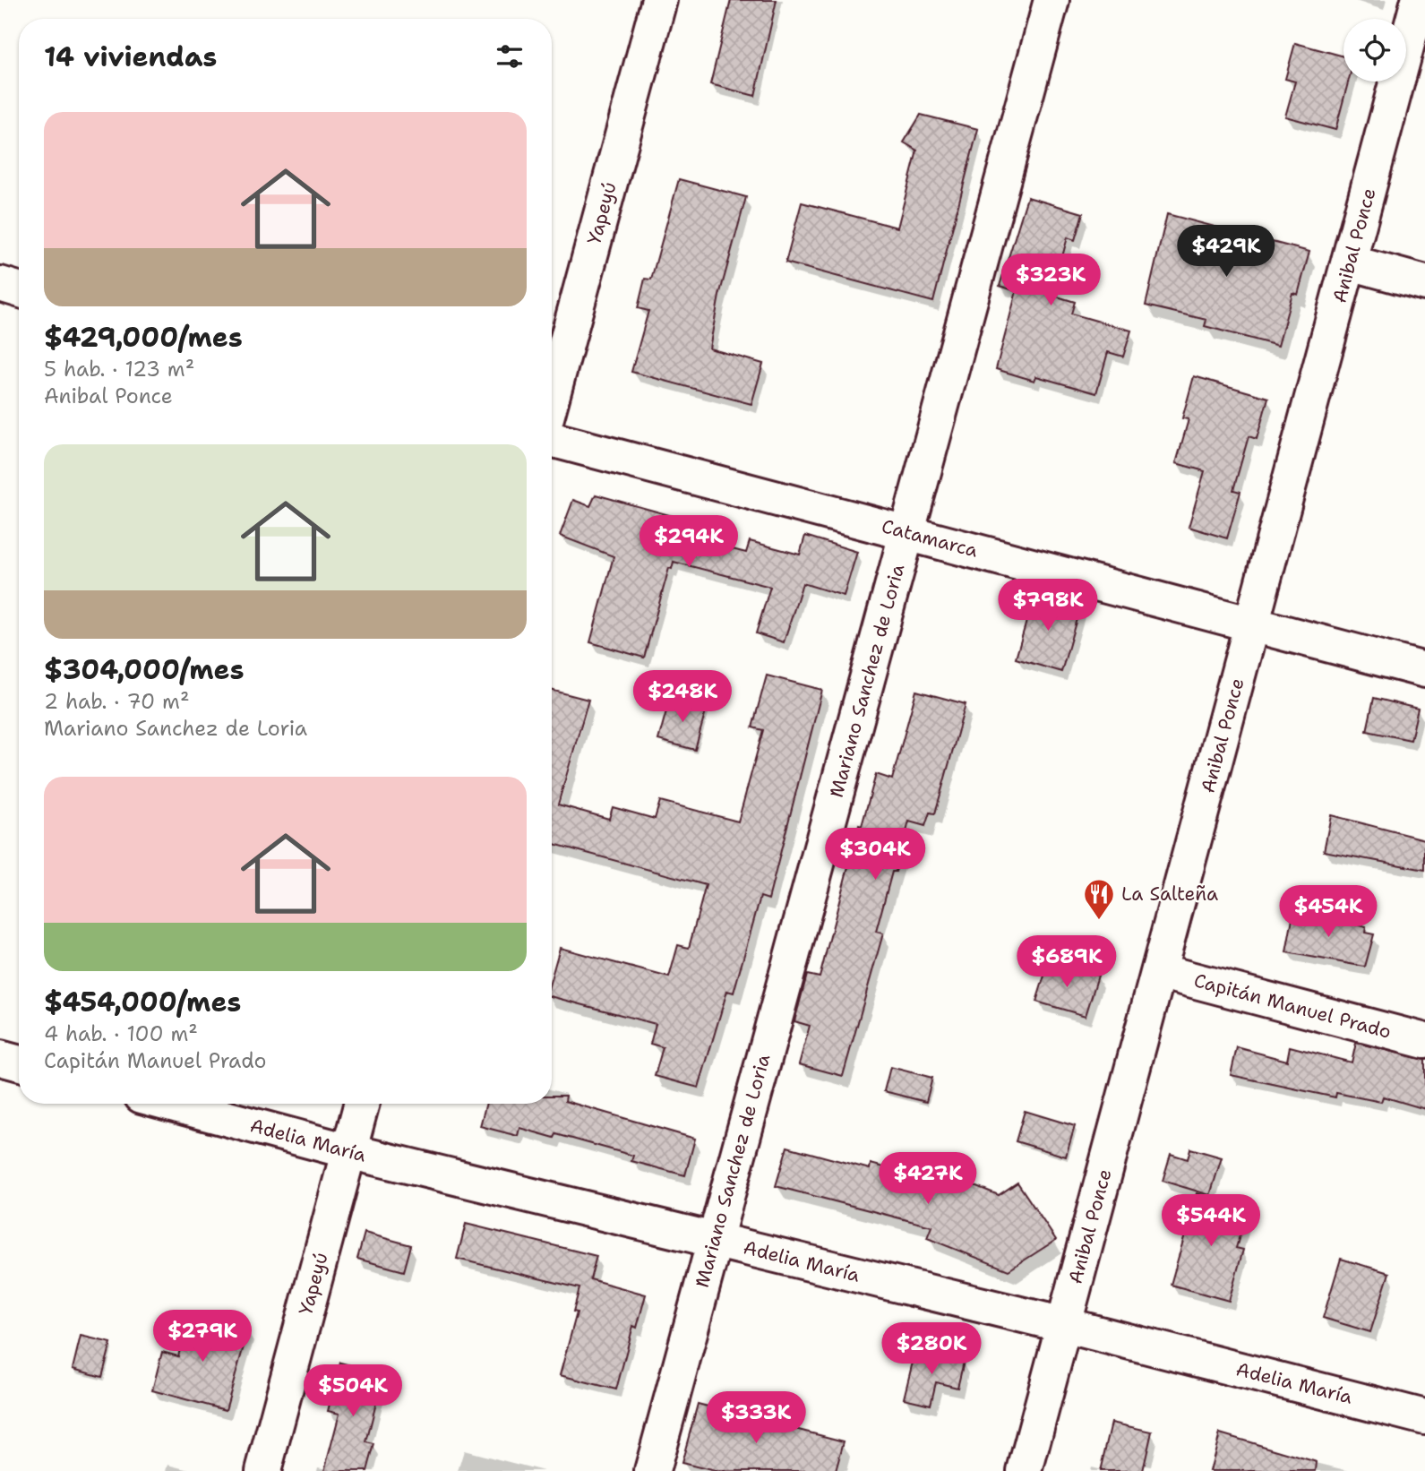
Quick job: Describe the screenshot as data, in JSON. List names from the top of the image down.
{
  "streets": {
    "street": [
      "Yapeyú",
      "Anibal Ponce",
      "Catamarca",
      "Mariano Sanchez de Loria",
      "Capitán Manuel Prado",
      "Adelia María"
    ]
  },
  "crossings": [
    ["Yapeyú", "Adelia María"],
    ["Anibal Ponce", "Catamarca"],
    ["Anibal Ponce", "Capitán Manuel Prado"],
    ["Anibal Ponce", "Adelia María"],
    ["Catamarca", "Mariano Sanchez de Loria"],
    ["Mariano Sanchez de Loria", "Adelia María"]
  ],
  "places": {
    "restaurant": ["La Salteña"]
  },
  "page": {
    "heading": "14 viviendas",
    "list": [
      {
        "name": "$429,000/mes",
        "note": "5 hab. · 123 m² · Anibal Ponce"
      },
      {
        "name": "$304,000/mes",
        "note": "2 hab. · 70 m² · Mariano Sanchez de Loria"
      },
      {
        "name": "$454,000/mes",
        "note": "4 hab. · 100 m² · Capitán Manuel Prado"
      }
    ],
    "price": [
      "$429K",
      "$323K",
      "$294K",
      "$798K",
      "$248K",
      "$304K",
      "$454K",
      "$689K",
      "$427K",
      "$544K",
      "$279K",
      "$280K",
      "$504K",
      "$333K"
    ]
  }
}
